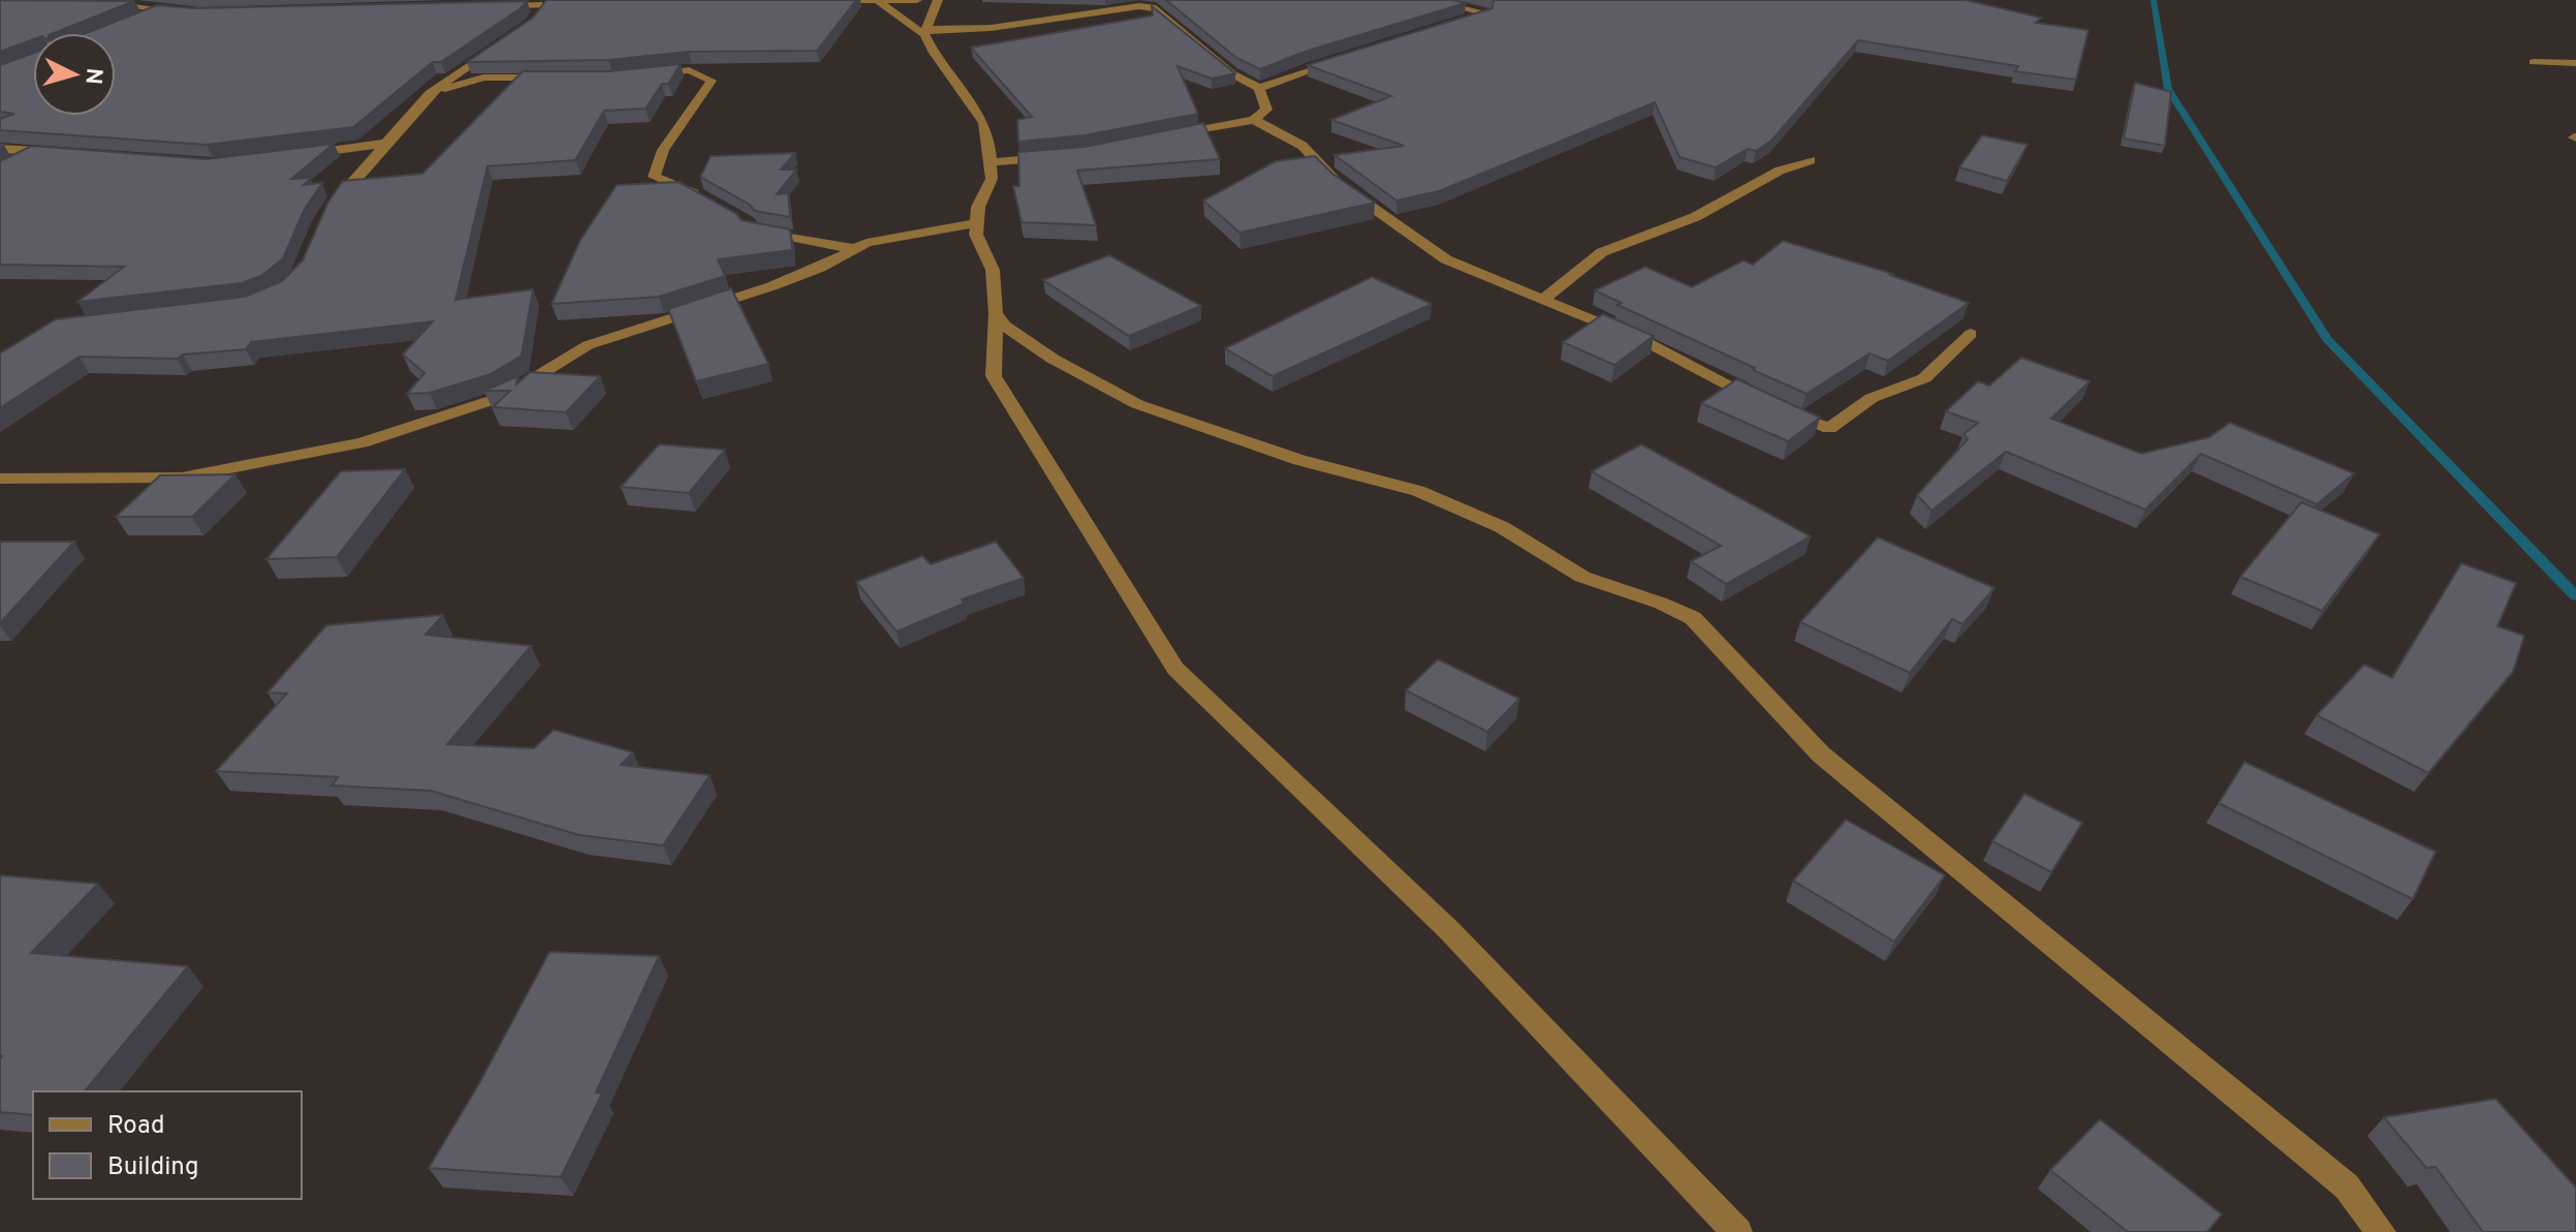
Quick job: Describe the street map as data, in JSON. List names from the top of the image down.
{
  "legend": ["Road", "Building"],
  "north": "right"
}
